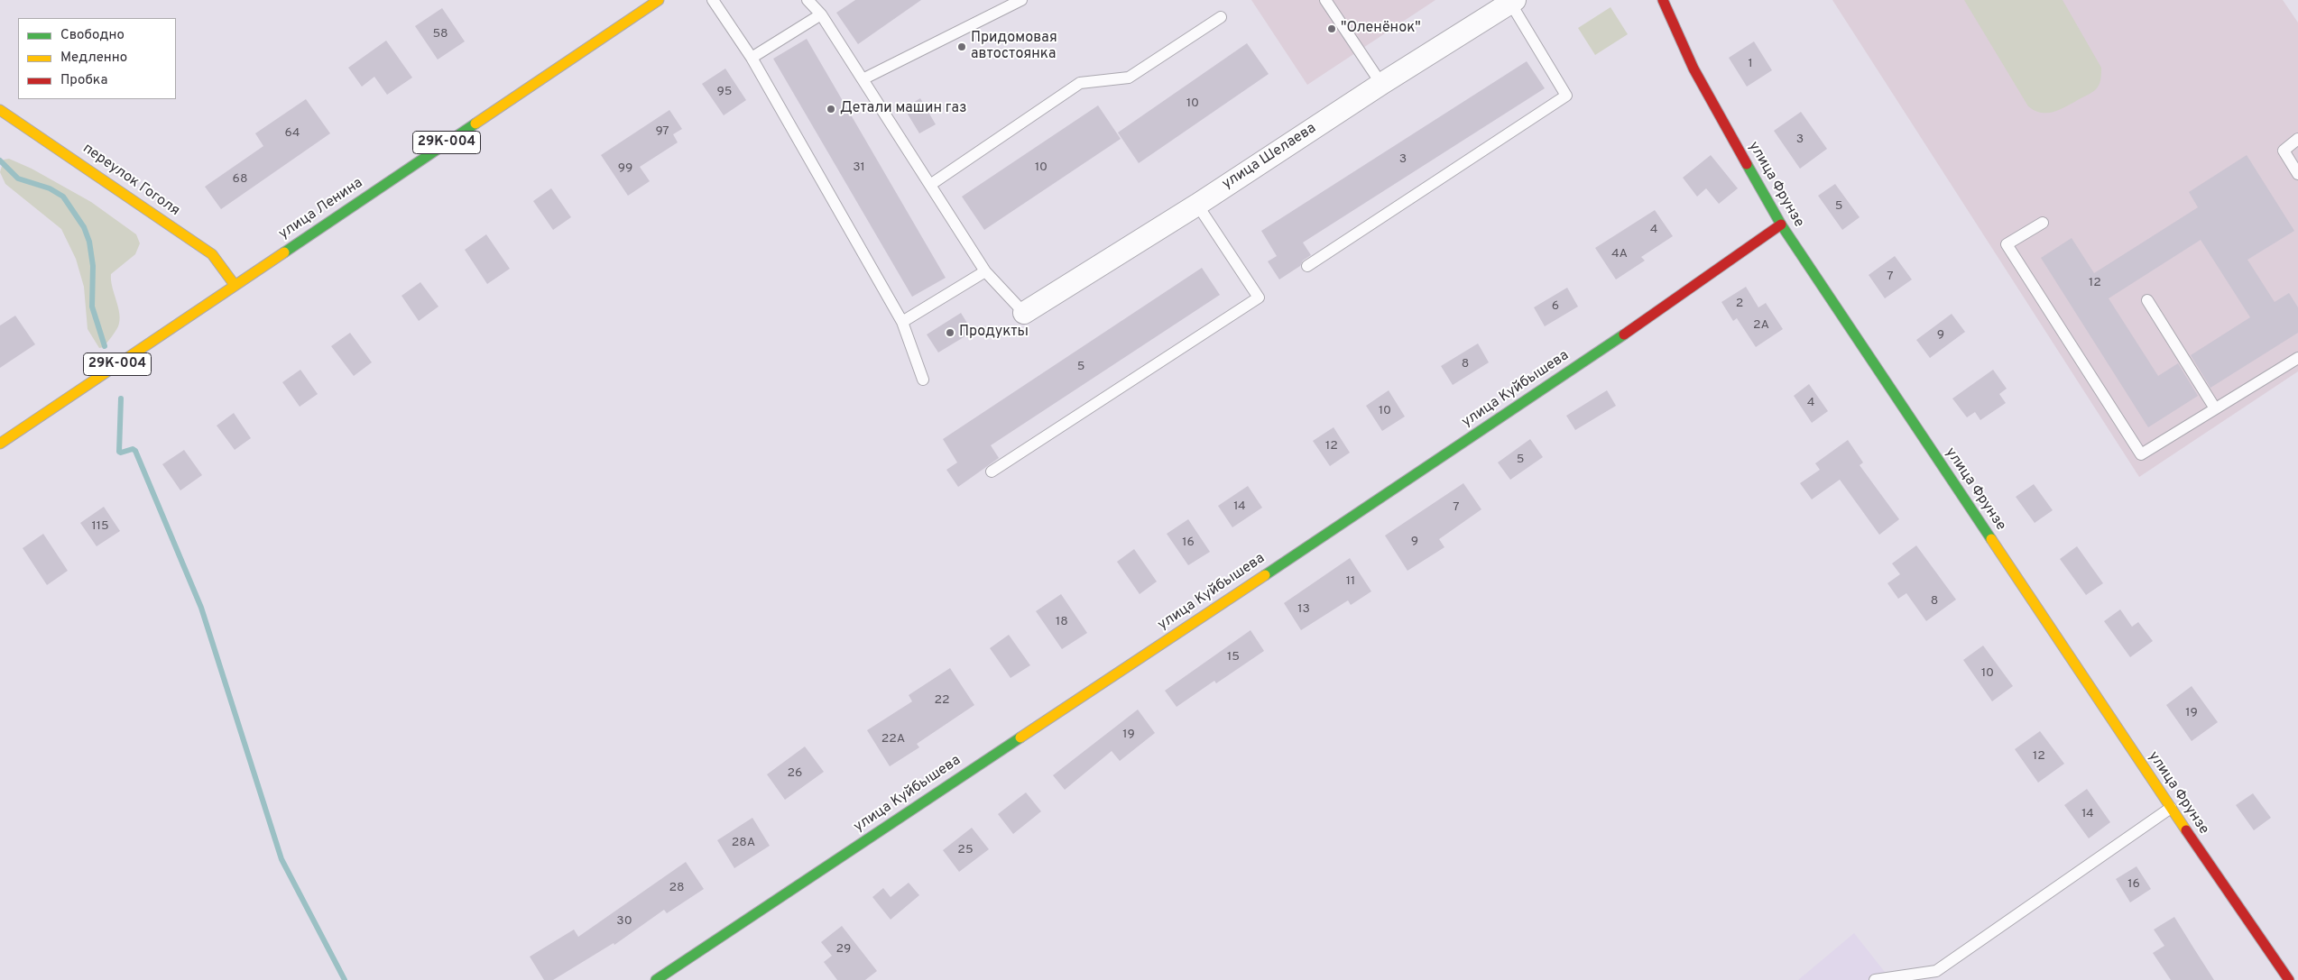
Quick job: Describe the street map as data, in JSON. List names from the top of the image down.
{
  "streets": {
    "street": [
      "29К-004",
      "улица Шелаева",
      "переулок Гоголя",
      "улица Фрунзе",
      "улица Ленина",
      "улица Куйбышева"
    ]
  },
  "crossings": [
    ["переулок Гоголя", "улица Ленина"],
    ["улица Фрунзе", "улица Куйбышева"]
  ],
  "places": [
    "\"Оленёнок\"",
    "Придомовая автостоянка",
    "Детали машин газ",
    "Продукты"
  ],
  "house_numbers": [
    "58",
    "1",
    "95",
    "10",
    "97",
    "64",
    "3",
    "3",
    "31",
    "10",
    "99",
    "68",
    "5",
    "4",
    "4А",
    "7",
    "12",
    "2",
    "6",
    "2А",
    "9",
    "8",
    "5",
    "4",
    "10",
    "12",
    "5",
    "14",
    "7",
    "115",
    "9",
    "16",
    "11",
    "8",
    "13",
    "18",
    "15",
    "10",
    "22",
    "19",
    "19",
    "22А",
    "12",
    "26",
    "14",
    "28А",
    "25",
    "16",
    "28",
    "30",
    "29"
  ],
  "legend": ["Свободно", "Медленно", "Пробка"]
}
